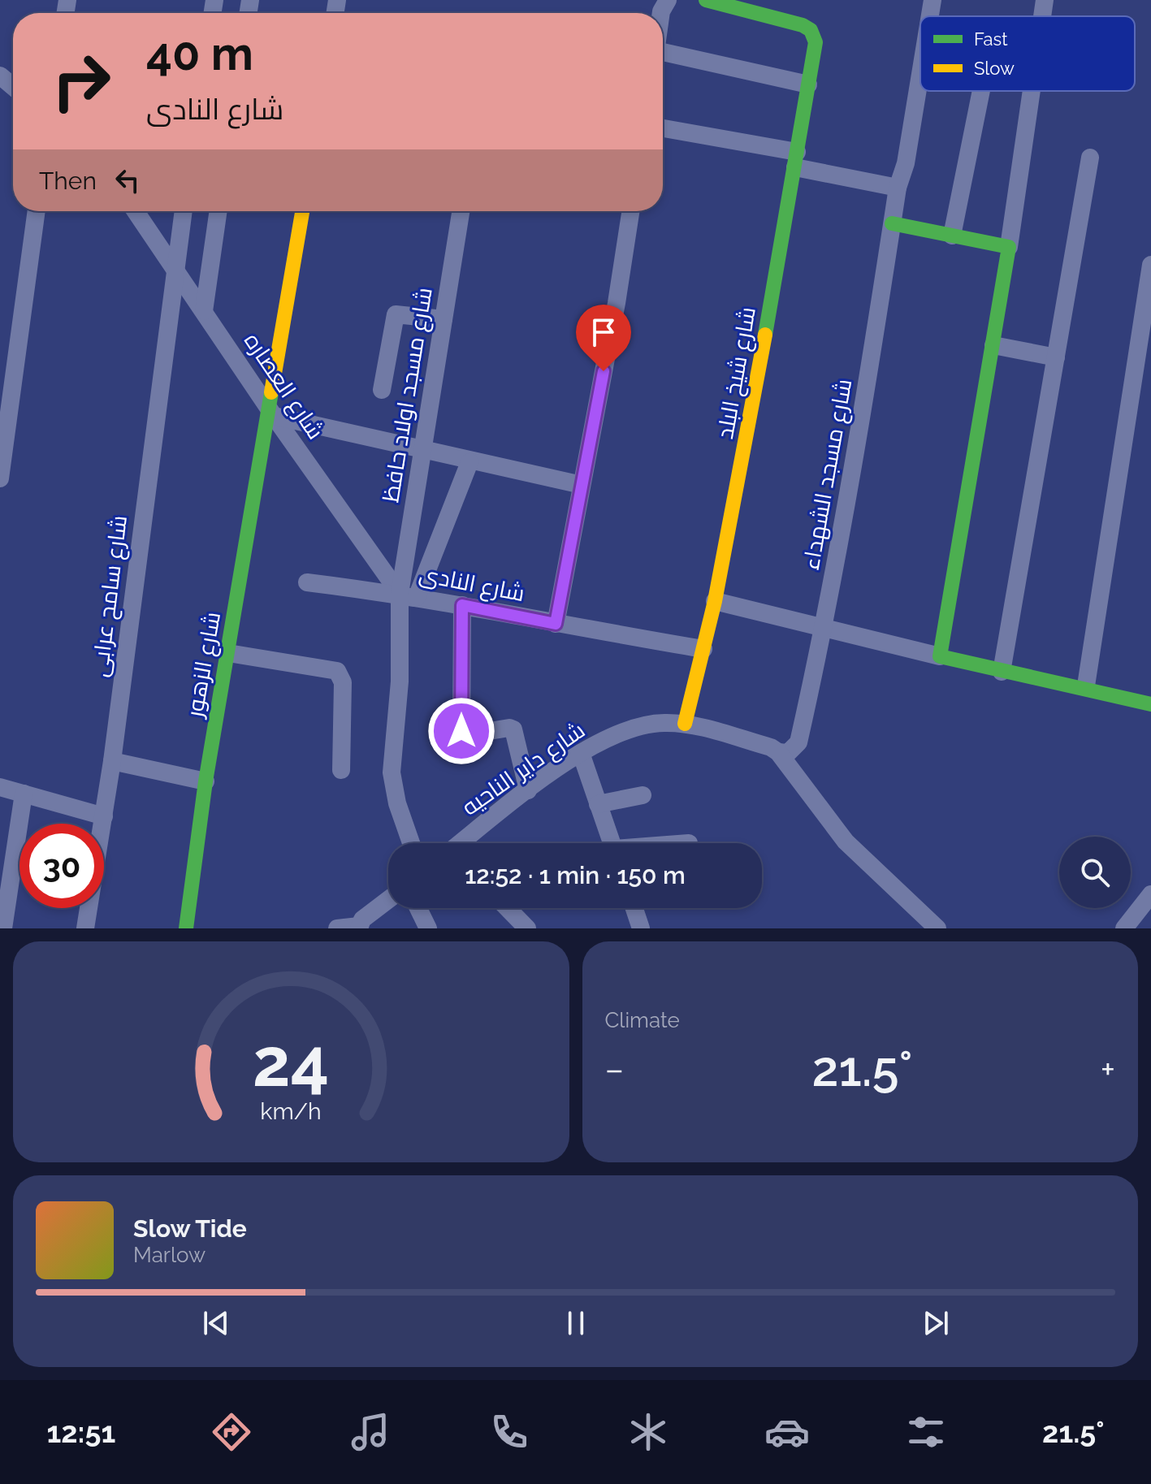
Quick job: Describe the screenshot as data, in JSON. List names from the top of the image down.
{
  "streets": {
    "street": [
      "شارع شيخ البلد",
      "شارع العصاره",
      "شارع مسجد اولاد حافظ",
      "شارع مسجد الشهداء",
      "شارع النادى",
      "شارع سامح عرابى",
      "شارع الزهور",
      "شارع داير الناحيه"
    ]
  },
  "crossings": [
    ["شارع شيخ البلد", "شارع النادى"],
    ["شارع شيخ البلد", "شارع داير الناحيه"],
    ["شارع العصاره", "شارع مسجد اولاد حافظ"],
    ["شارع العصاره", "شارع النادى"],
    ["شارع العصاره", "شارع سامح عرابى"],
    ["شارع العصاره", "شارع الزهور"],
    ["شارع مسجد اولاد حافظ", "شارع النادى"],
    ["شارع مسجد الشهداء", "شارع داير الناحيه"]
  ],
  "legend": ["Fast", "Slow"],
  "page": {
    "turn": ["40 m", "شارع النادى"],
    "then": "Then",
    "limit": "30",
    "trip": "12:52 · 1 min · 150 m",
    "tile": "Climate",
    "heat": ["−", "21.5°", "+"],
    "song": ["Slow Tide", "Marlow"],
    "tabs": ["12:51", "21.5°"],
    "gauge": ["24", "km/h"]
  }
}
